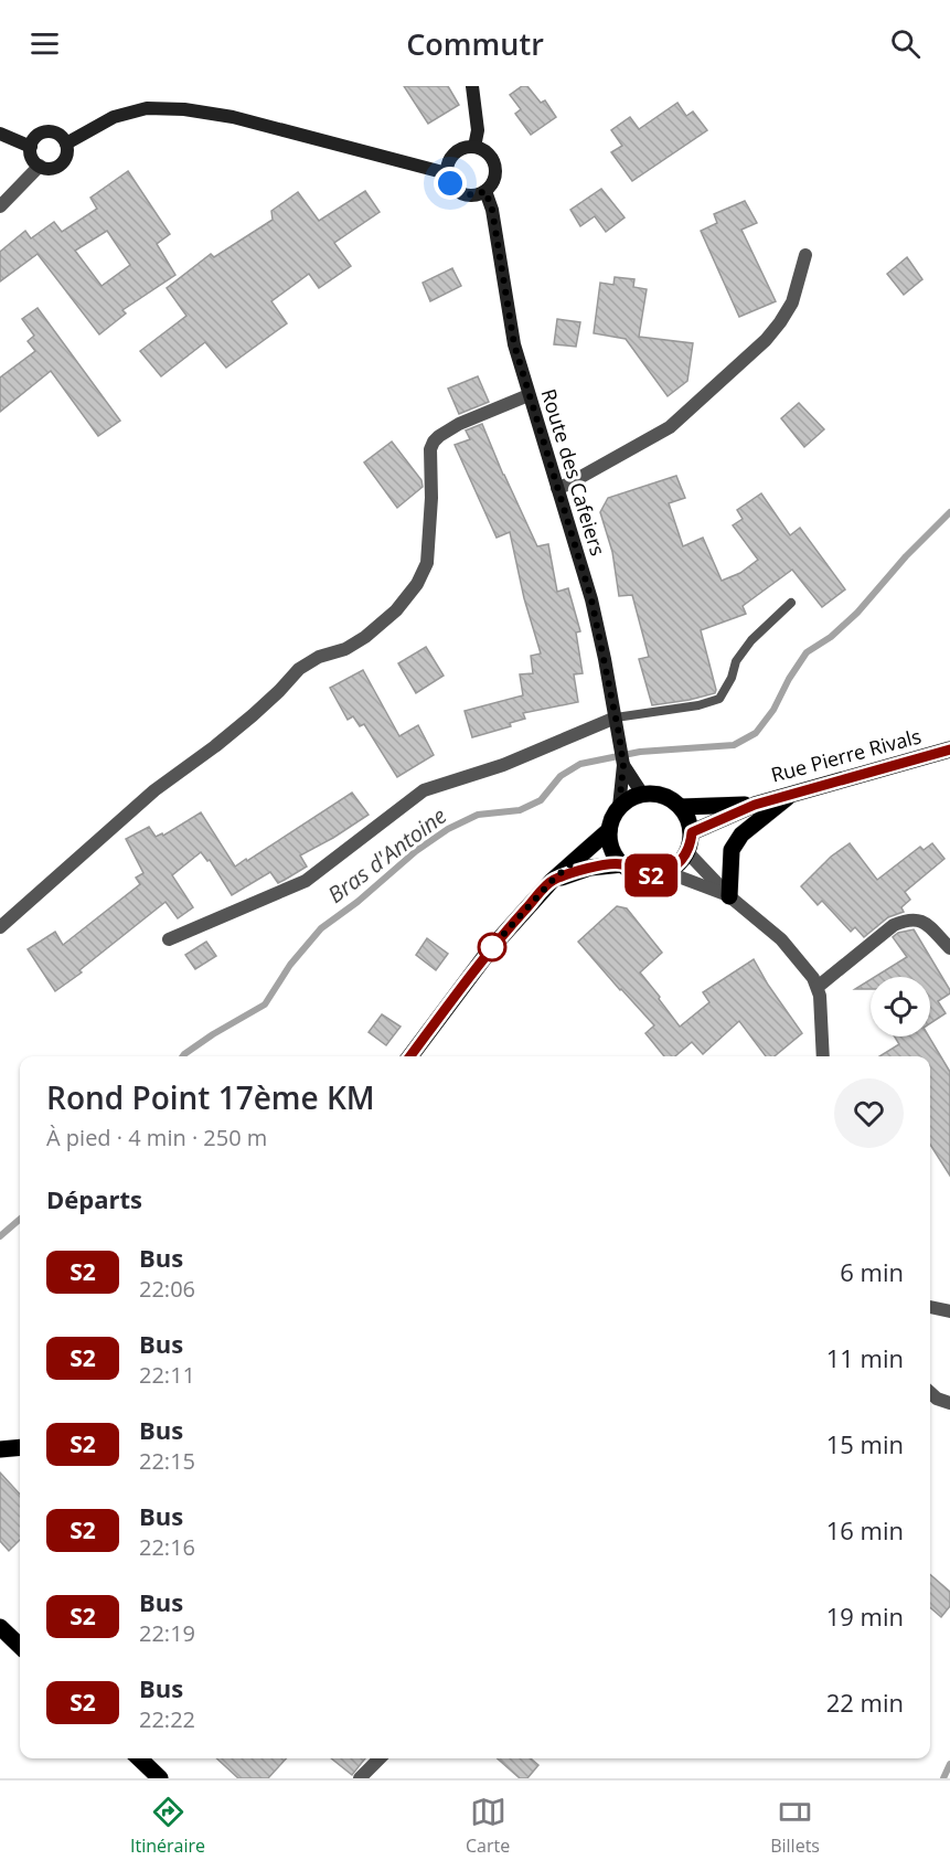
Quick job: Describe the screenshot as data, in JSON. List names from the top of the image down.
{
  "streets": {
    "main road": ["Rue Pierre Rivals"],
    "street": ["Route des Cafeiers"]
  },
  "crossings": [
    ["Route des Cafeiers", "Rue Pierre Rivals"]
  ],
  "water": ["Bras d'Antoine"],
  "lines": ["bus line S2"],
  "page": {
    "header": "Commutr",
    "on_map": "S2",
    "heading": [
      ["Rond Point 17ème KM", "À pied · 4 min · 250 m"],
      "Départs"
    ],
    "list": [
      {
        "mark": "S2",
        "name": "Bus",
        "note": "22:06",
        "value": "6 min"
      },
      {
        "mark": "S2",
        "name": "Bus",
        "note": "22:11",
        "value": "11 min"
      },
      {
        "mark": "S2",
        "name": "Bus",
        "note": "22:15",
        "value": "15 min"
      },
      {
        "mark": "S2",
        "name": "Bus",
        "note": "22:16",
        "value": "16 min"
      },
      {
        "mark": "S2",
        "name": "Bus",
        "note": "22:19",
        "value": "19 min"
      },
      {
        "mark": "S2",
        "name": "Bus",
        "note": "22:22",
        "value": "22 min"
      }
    ],
    "tabs": ["Itinéraire", "Carte", "Billets"]
  }
}
